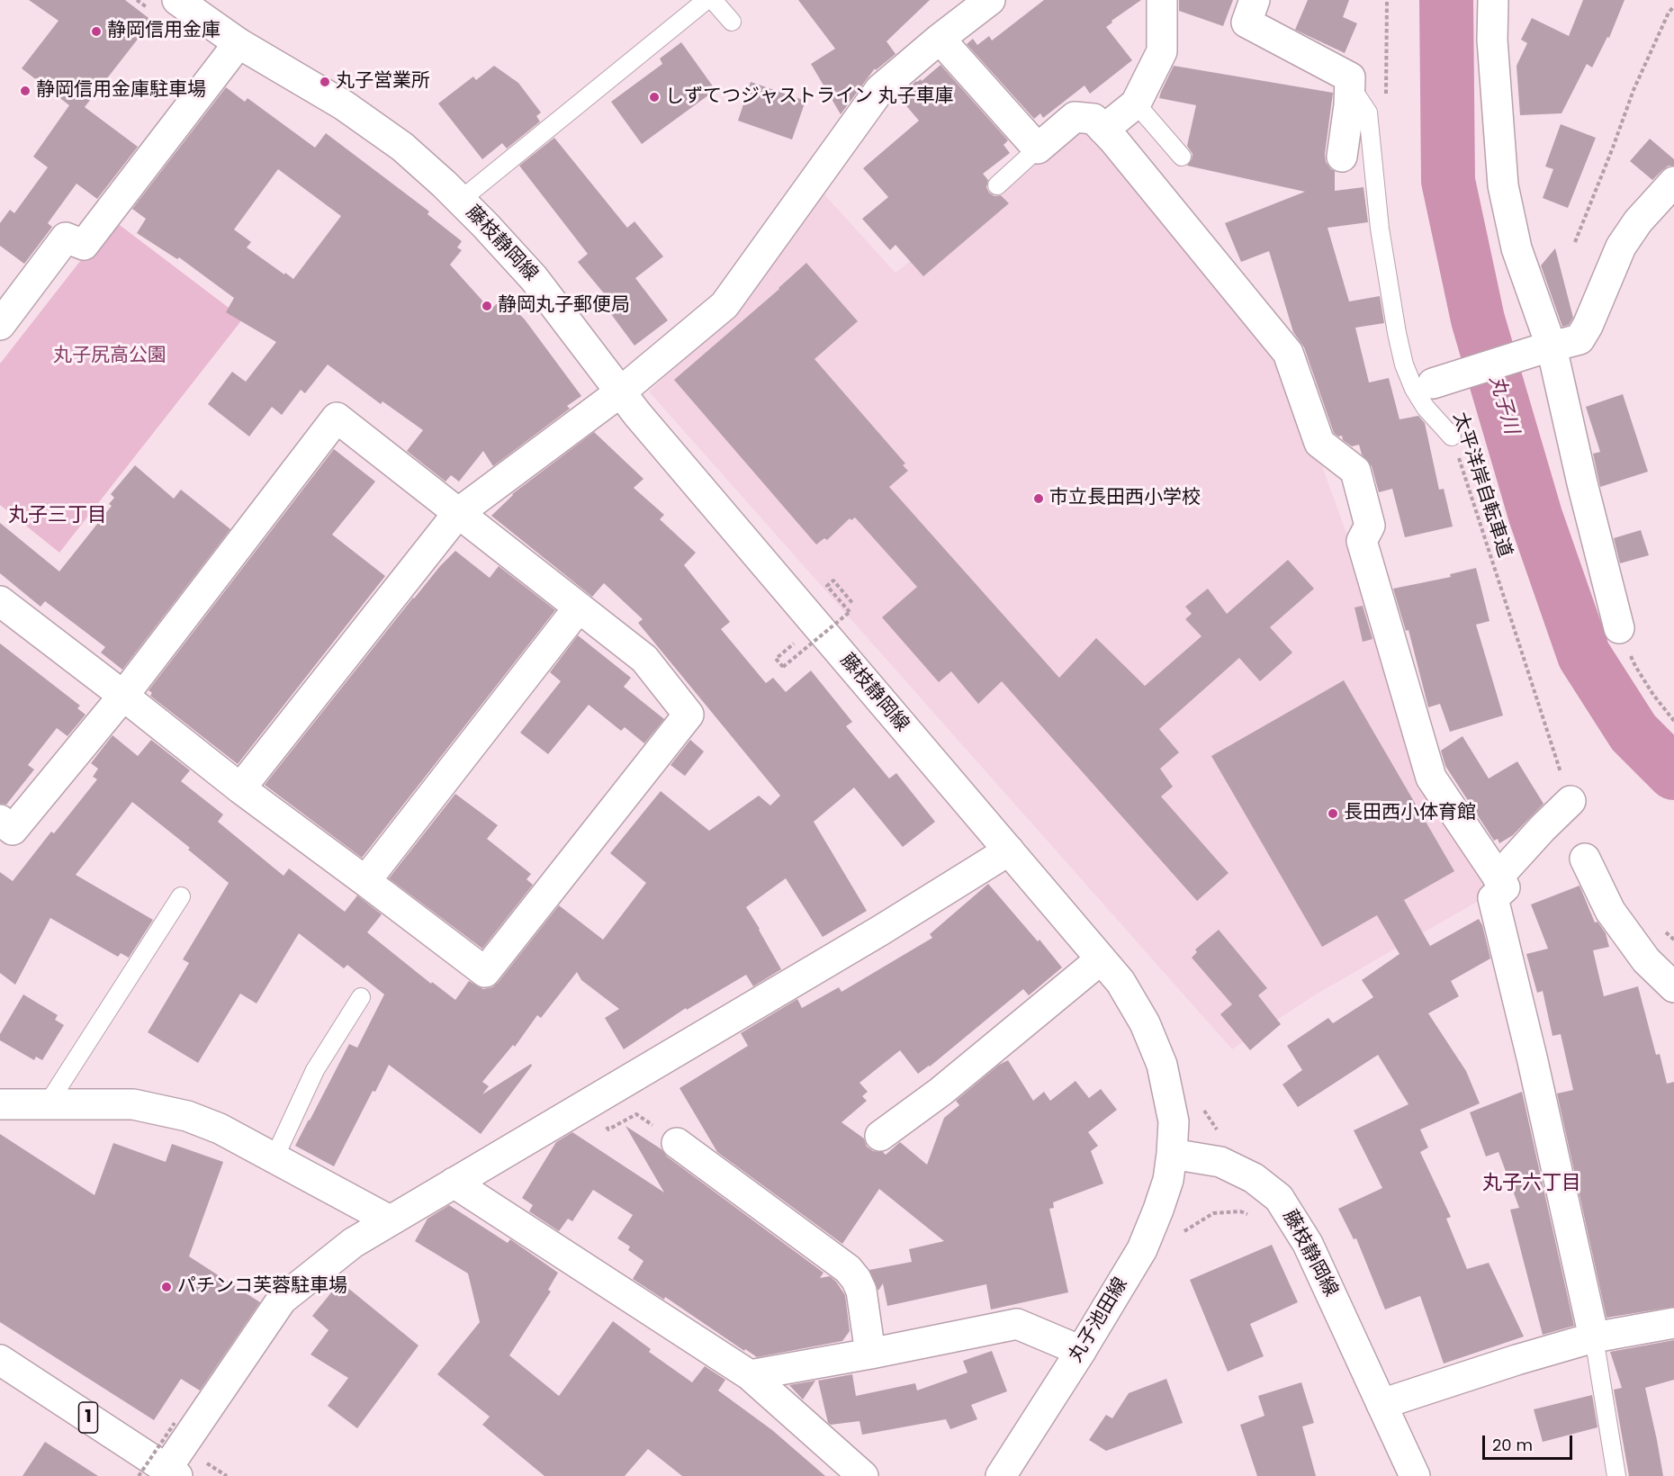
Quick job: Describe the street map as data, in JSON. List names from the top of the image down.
{
  "streets": {
    "main road": ["藤枝静岡線", "丸子池田線", "1"],
    "path": ["太平洋岸自転車道"]
  },
  "crossings": [
    ["藤枝静岡線", "丸子池田線"]
  ],
  "districts": ["丸子三丁目", "丸子六丁目"],
  "water": ["丸子川"],
  "parks": ["丸子尻高公園"],
  "places": [
    "静岡信用金庫",
    "丸子営業所",
    "静岡信用金庫駐車場",
    "しずてつジャストライン 丸子車庫",
    "静岡丸子郵便局",
    "市立長田西小学校",
    "長田西小体育館",
    "パチンコ芙蓉駐車場"
  ],
  "scale_bar": "20 m"
}
